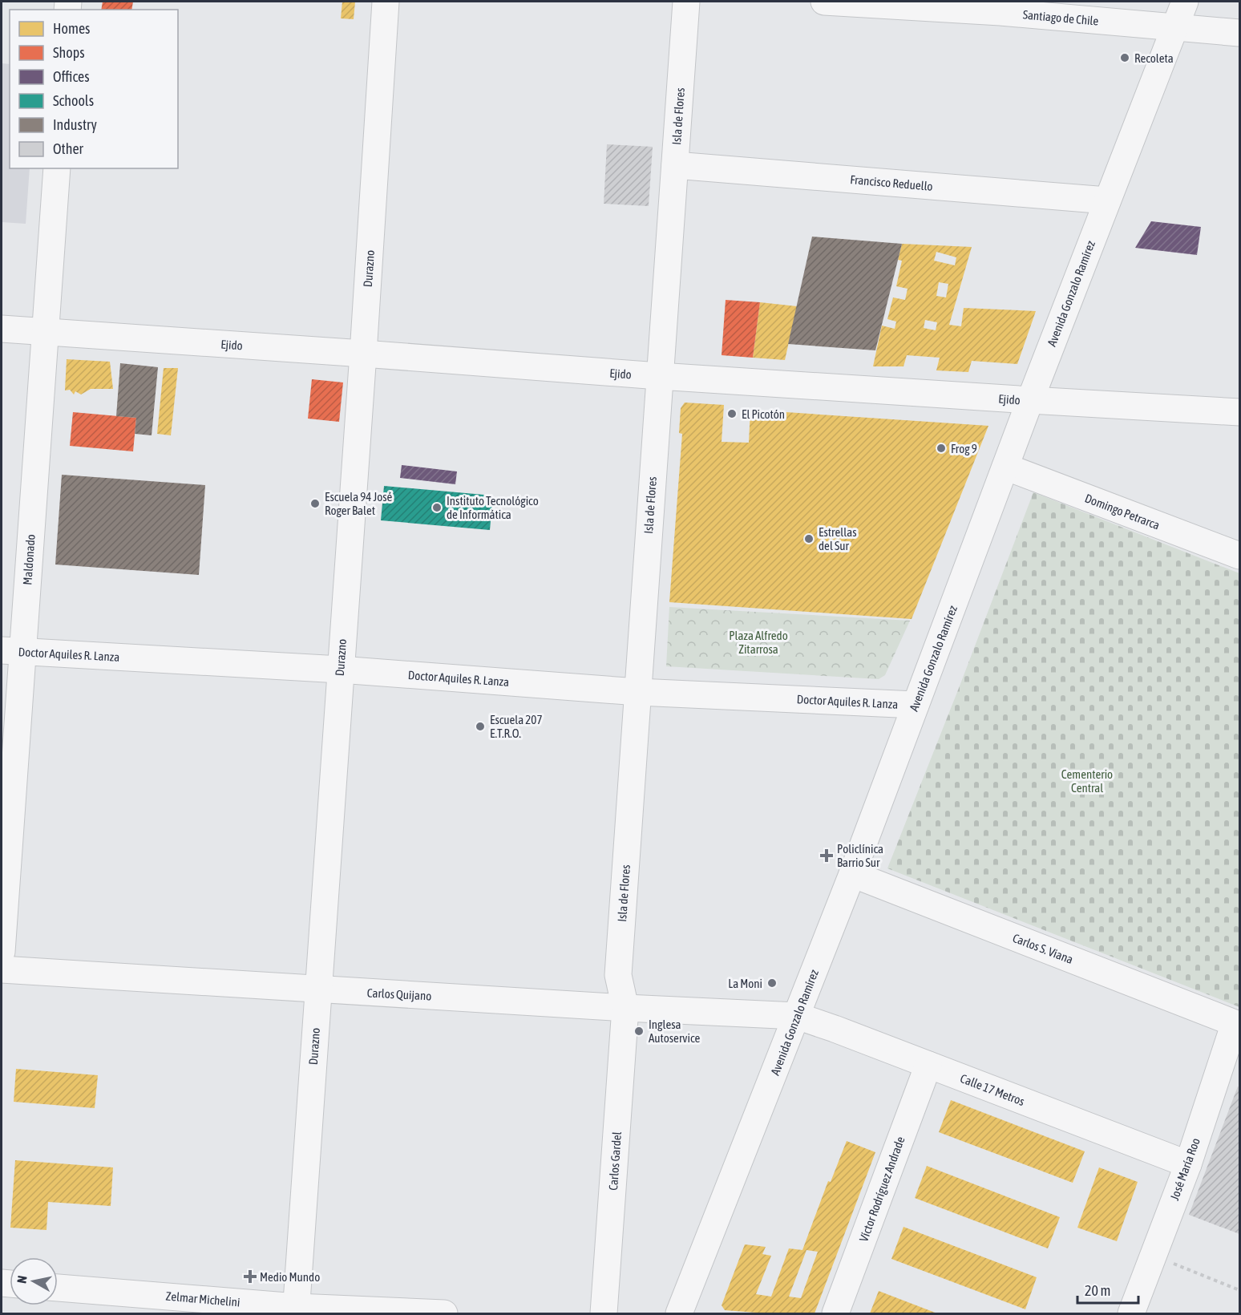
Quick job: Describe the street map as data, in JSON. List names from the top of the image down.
{
  "streets": {
    "street": [
      "Santiago de Chile",
      "Isla de Flores",
      "Francisco Reduello",
      "Durazno",
      "Avenida Gonzalo Ramírez",
      "Ejido",
      "Domingo Petrarca",
      "Maldonado",
      "Doctor Aquiles R. Lanza",
      "Carlos S. Viana",
      "Carlos Quijano",
      "Calle 17 Metros",
      "Carlos Gardel",
      "José María Roo",
      "Víctor Rodríguez Andrade",
      "Zelmar Michelini"
    ]
  },
  "crossings": [
    ["Santiago de Chile", "Avenida Gonzalo Ramírez"],
    ["Isla de Flores", "Francisco Reduello"],
    ["Isla de Flores", "Ejido"],
    ["Isla de Flores", "Doctor Aquiles R. Lanza"],
    ["Isla de Flores", "Carlos Quijano"],
    ["Isla de Flores", "Carlos Gardel"],
    ["Francisco Reduello", "Avenida Gonzalo Ramírez"],
    ["Durazno", "Ejido"],
    ["Durazno", "Doctor Aquiles R. Lanza"],
    ["Durazno", "Carlos Quijano"],
    ["Durazno", "Zelmar Michelini"],
    ["Avenida Gonzalo Ramírez", "Ejido"],
    ["Avenida Gonzalo Ramírez", "Domingo Petrarca"],
    ["Avenida Gonzalo Ramírez", "Doctor Aquiles R. Lanza"],
    ["Avenida Gonzalo Ramírez", "Carlos S. Viana"],
    ["Avenida Gonzalo Ramírez", "Carlos Quijano"],
    ["Avenida Gonzalo Ramírez", "Calle 17 Metros"],
    ["Ejido", "Maldonado"],
    ["Maldonado", "Doctor Aquiles R. Lanza"],
    ["Carlos S. Viana", "José María Roo"],
    ["Carlos Quijano", "Calle 17 Metros"],
    ["Carlos Quijano", "Carlos Gardel"],
    ["Calle 17 Metros", "José María Roo"],
    ["Calle 17 Metros", "Víctor Rodríguez Andrade"]
  ],
  "parks": ["Plaza Alfredo Zitarrosa", "Cementerio Central"],
  "places": {
    "other": [
      "Recoleta",
      "El Picotón",
      "Frog 9",
      "Escuela 94 José Roger Balet",
      "Instituto Tecnológico de Informática",
      "Estrellas del Sur",
      "Escuela 207 E.T.R.O.",
      "La Moni",
      "Inglesa Autoservice"
    ],
    "health": ["Policlínica Barrio Sur", "Medio Mundo"]
  },
  "legend": [
    "Homes",
    "Shops",
    "Offices",
    "Schools",
    "Industry",
    "Other"
  ],
  "scale_bar": "20 m",
  "north": "left"
}
